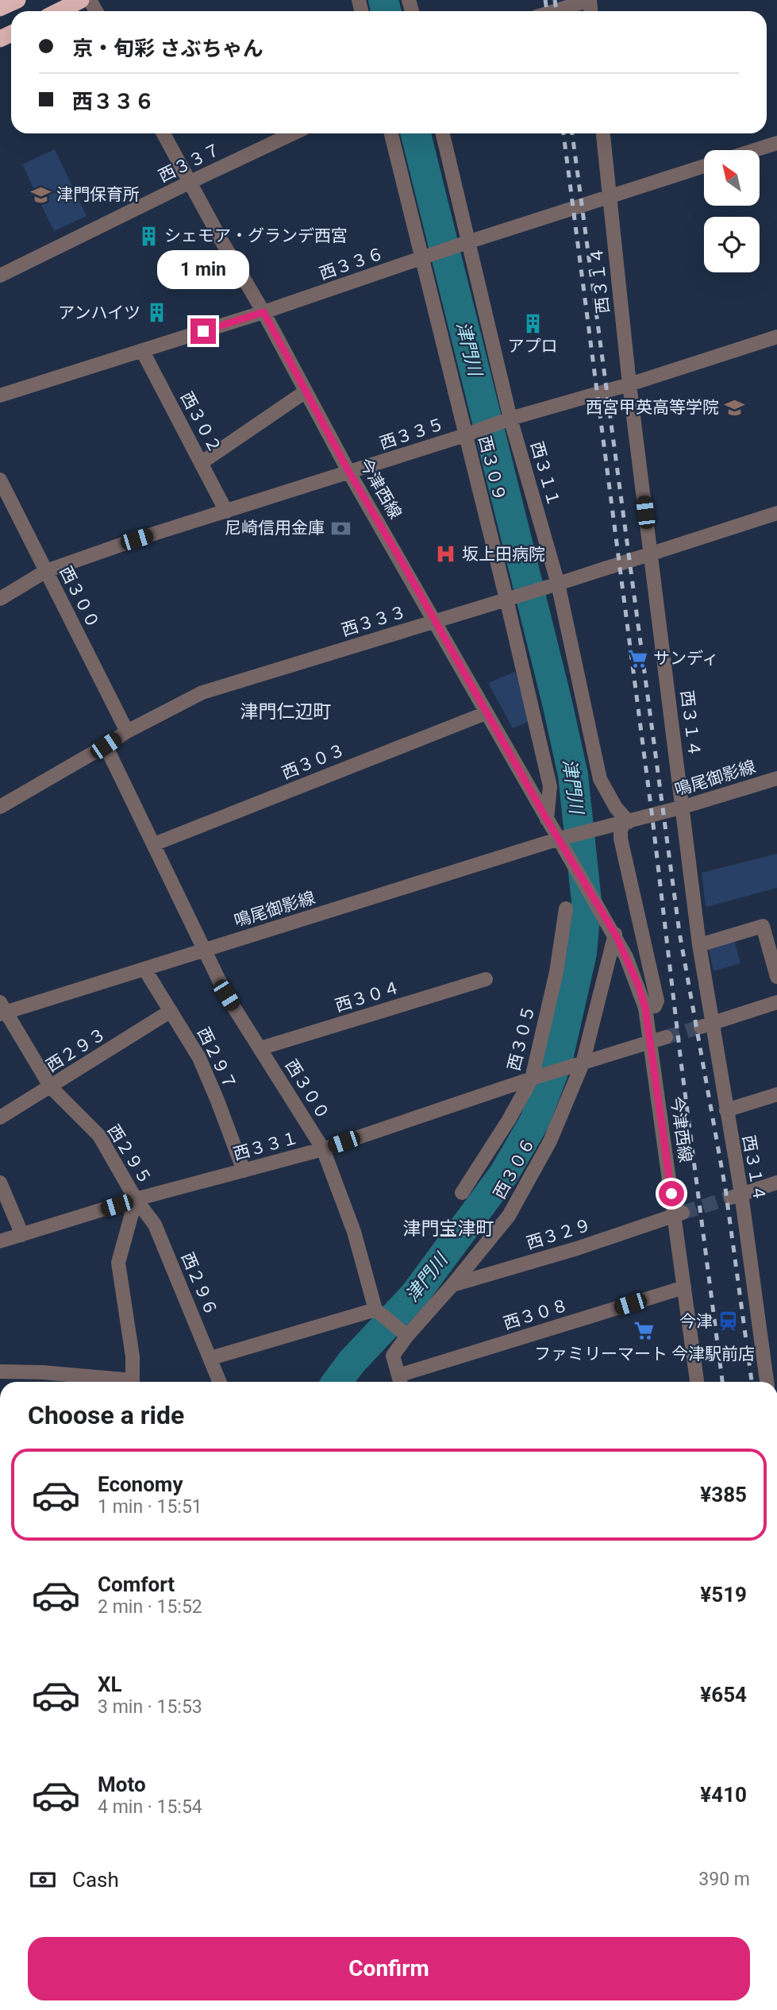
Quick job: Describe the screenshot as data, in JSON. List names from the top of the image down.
{
  "streets": {
    "street": [
      "西３３７",
      "西３３６",
      "西３１４",
      "西３０２",
      "西３３５",
      "西３０９",
      "西３１１",
      "今津西線",
      "西３００",
      "西３３３",
      "西３０３",
      "鳴尾御影線",
      "西３０４",
      "西３０５",
      "西２９３",
      "西２９７",
      "西３３１",
      "西２９５",
      "西３０６",
      "西３２９",
      "西２９６",
      "西３０８"
    ]
  },
  "crossings": [
    ["西３３７", "今津西線"],
    ["西３３６", "西３１４"],
    ["西３３６", "西３０２"],
    ["西３３６", "西３０９"],
    ["西３３６", "西３１１"],
    ["西３３６", "今津西線"],
    ["西３１４", "西３３５"],
    ["西３１４", "西３３３"],
    ["西３１４", "鳴尾御影線"],
    ["西３０２", "西３３５"],
    ["西３３５", "西３０９"],
    ["西３３５", "西３１１"],
    ["西３３５", "今津西線"],
    ["西３３５", "西３００"],
    ["西３０９", "今津西線"],
    ["西３０９", "西３３３"],
    ["西３１１", "西３３３"],
    ["西３１１", "鳴尾御影線"],
    ["今津西線", "西３３３"],
    ["今津西線", "西３０３"],
    ["今津西線", "鳴尾御影線"],
    ["今津西線", "西３３１"],
    ["今津西線", "西３０６"],
    ["今津西線", "西３２９"],
    ["今津西線", "西３０８"],
    ["西３００", "西３３３"],
    ["西３００", "西３０３"],
    ["西３００", "鳴尾御影線"],
    ["西３００", "西３０４"],
    ["西３００", "西３３１"],
    ["鳴尾御影線", "西２９７"],
    ["鳴尾御影線", "西２９５"],
    ["西３０５", "西３３１"],
    ["西２９３", "西２９７"],
    ["西２９３", "西２９５"],
    ["西２９７", "西３３１"],
    ["西３３１", "西２９５"],
    ["西３３１", "西３０６"],
    ["西３３１", "西２９６"],
    ["西２９５", "西２９６"],
    ["西３０６", "西３２９"],
    ["西３０６", "西３０８"]
  ],
  "districts": ["津門仁辺町", "津門宝津町"],
  "water": ["津門川"],
  "places": {
    "school or university": ["津門保育所", "西宮甲英高等学院"],
    "building": ["シェモア・グランデ西宮", "アンハイツ", "アプロ"],
    "bank": ["尼崎信用金庫"],
    "hospital": ["坂上田病院"],
    "supermarket": ["サンディ", "ファミリーマート 今津駅前店"],
    "station": ["今津"]
  },
  "north": "top left",
  "page": {
    "banner": ["京・旬彩 さぶちゃん", "西３３６"],
    "bubble": "1 min",
    "heading": "Choose a ride",
    "list": [
      {
        "name": "Economy",
        "note": "1 min · 15:51",
        "value": "¥385"
      },
      {
        "name": "Comfort",
        "note": "2 min · 15:52",
        "value": "¥519"
      },
      {
        "name": "XL",
        "note": "3 min · 15:53",
        "value": "¥654"
      },
      {
        "name": "Moto",
        "note": "4 min · 15:54",
        "value": "¥410"
      }
    ],
    "pay": ["Cash", "390 m"],
    "buttons": "Confirm"
  }
}
